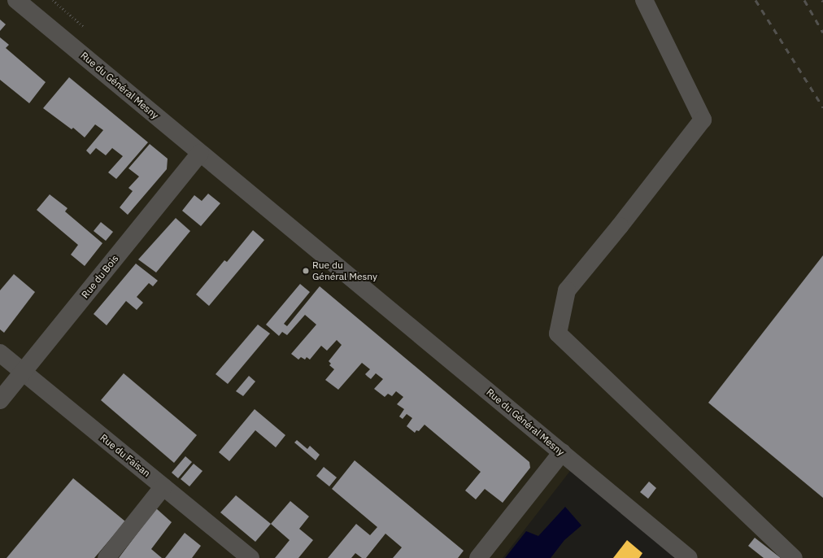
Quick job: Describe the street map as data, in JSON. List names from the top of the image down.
{
  "streets": {
    "street": ["Rue du Général Mesny", "Rue du Bois", "Rue du Faisan"]
  },
  "crossings": [
    ["Rue du Général Mesny", "Rue du Bois"],
    ["Rue du Bois", "Rue du Faisan"]
  ],
  "places": ["Rue du Général Mesny"]
}
